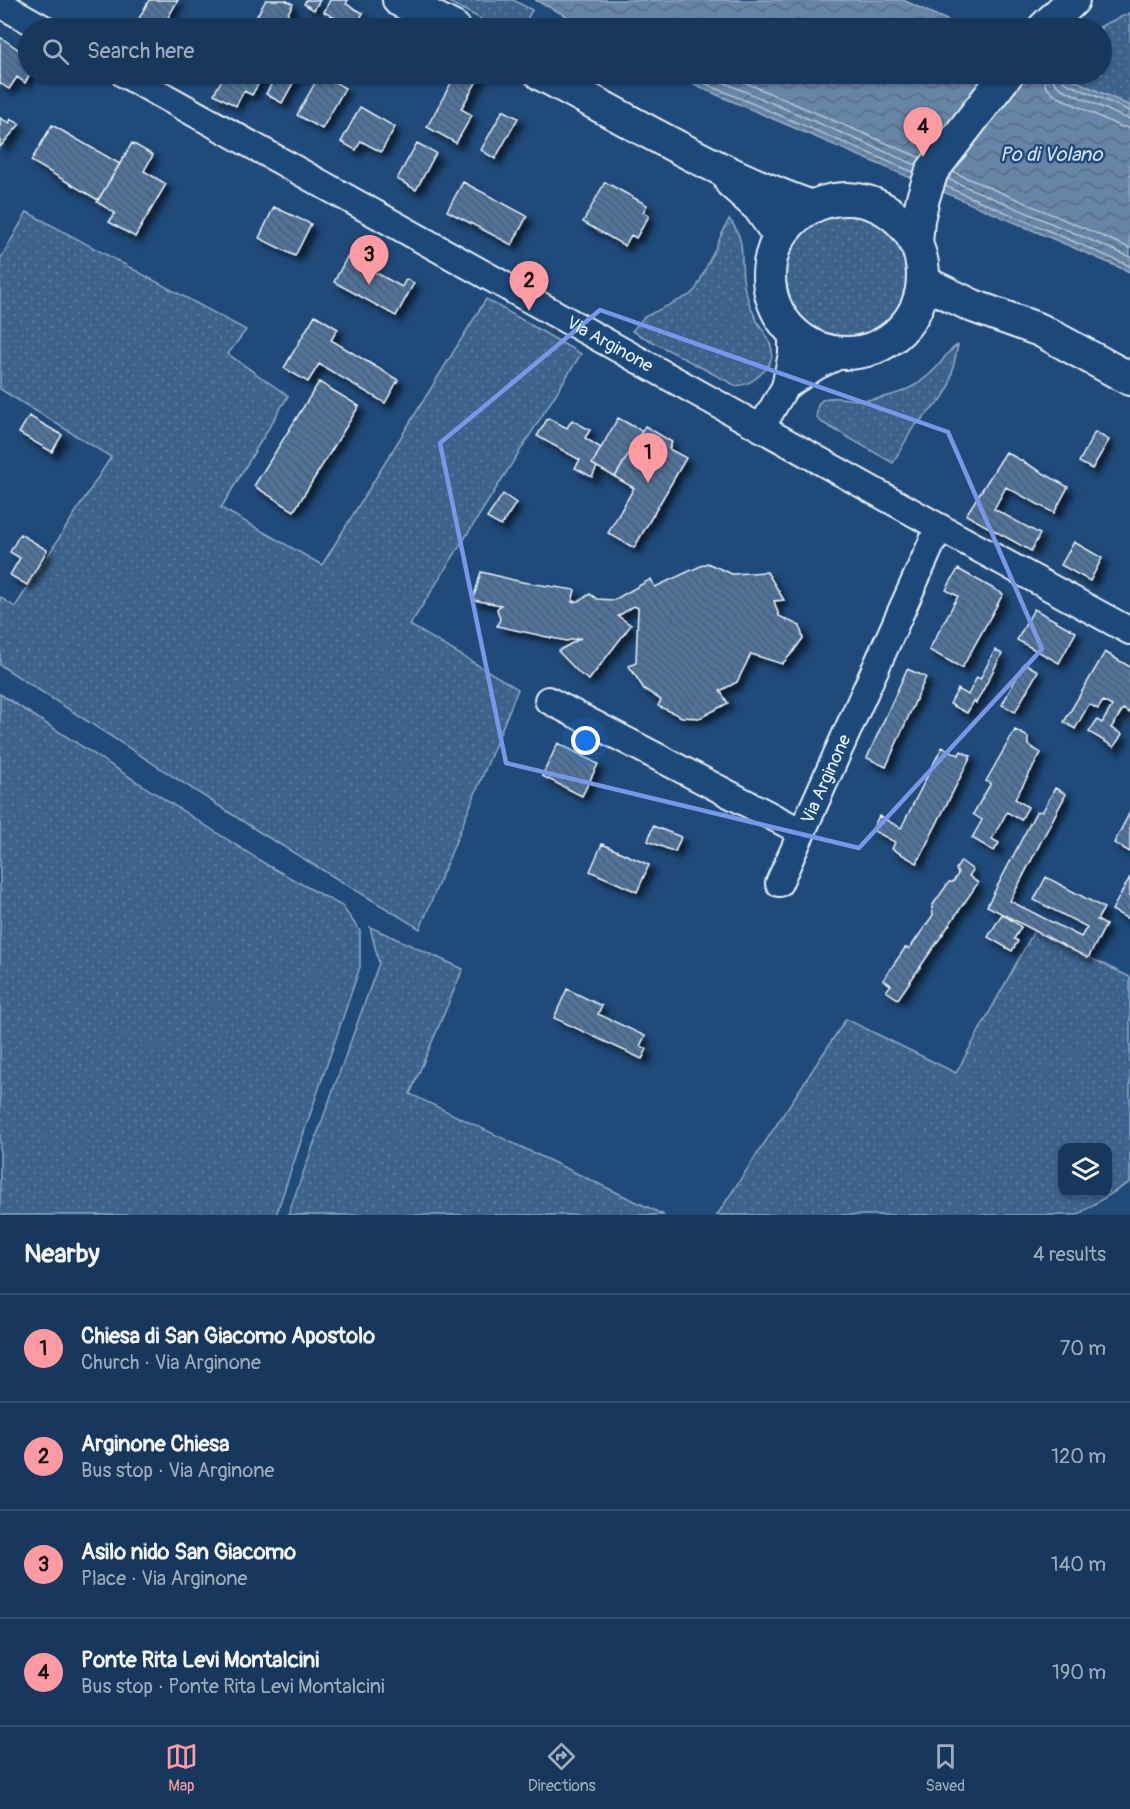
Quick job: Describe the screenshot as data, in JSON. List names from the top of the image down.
{
  "streets": {
    "street": ["Via Arginone"]
  },
  "water": ["Po di Volano"],
  "page": {
    "search": "Search here",
    "pins": [
      "4",
      "3",
      "2",
      "1"
    ],
    "heading": ["Nearby", "4 results"],
    "list": [
      {
        "mark": "1",
        "name": "Chiesa di San Giacomo Apostolo",
        "note": "Church · Via Arginone",
        "value": "70 m"
      },
      {
        "mark": "2",
        "name": "Arginone Chiesa",
        "note": "Bus stop · Via Arginone",
        "value": "120 m"
      },
      {
        "mark": "3",
        "name": "Asilo nido San Giacomo",
        "note": "Place · Via Arginone",
        "value": "140 m"
      },
      {
        "mark": "4",
        "name": "Ponte Rita Levi Montalcini",
        "note": "Bus stop · Ponte Rita Levi Montalcini",
        "value": "190 m"
      }
    ],
    "nav": ["Map", "Directions", "Saved"]
  }
}
